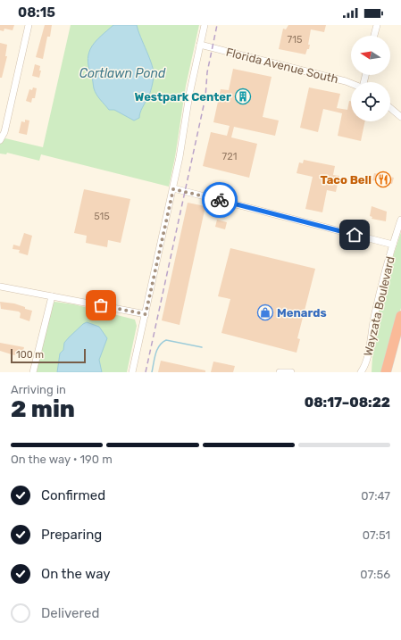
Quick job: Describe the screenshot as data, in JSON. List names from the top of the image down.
{
  "streets": {
    "street": ["Florida Avenue South", "Wayzata Boulevard"]
  },
  "water": ["Cortlawn Pond"],
  "places": {
    "building": ["Westpark Center"],
    "restaurant": ["Taco Bell"],
    "shop": ["Menards"]
  },
  "house_numbers": ["715", "721", "515"],
  "scale_bar": "100 m",
  "north": "left",
  "page": {
    "status": "08:15",
    "scale": "100 m",
    "heading": ["2 min", "Arriving in", "08:17–08:22"],
    "bar": "On the way · 190 m",
    "list": [
      ["Confirmed", "07:47"],
      ["Preparing", "07:51"],
      ["On the way", "07:56"],
      "Delivered"
    ]
  }
}
